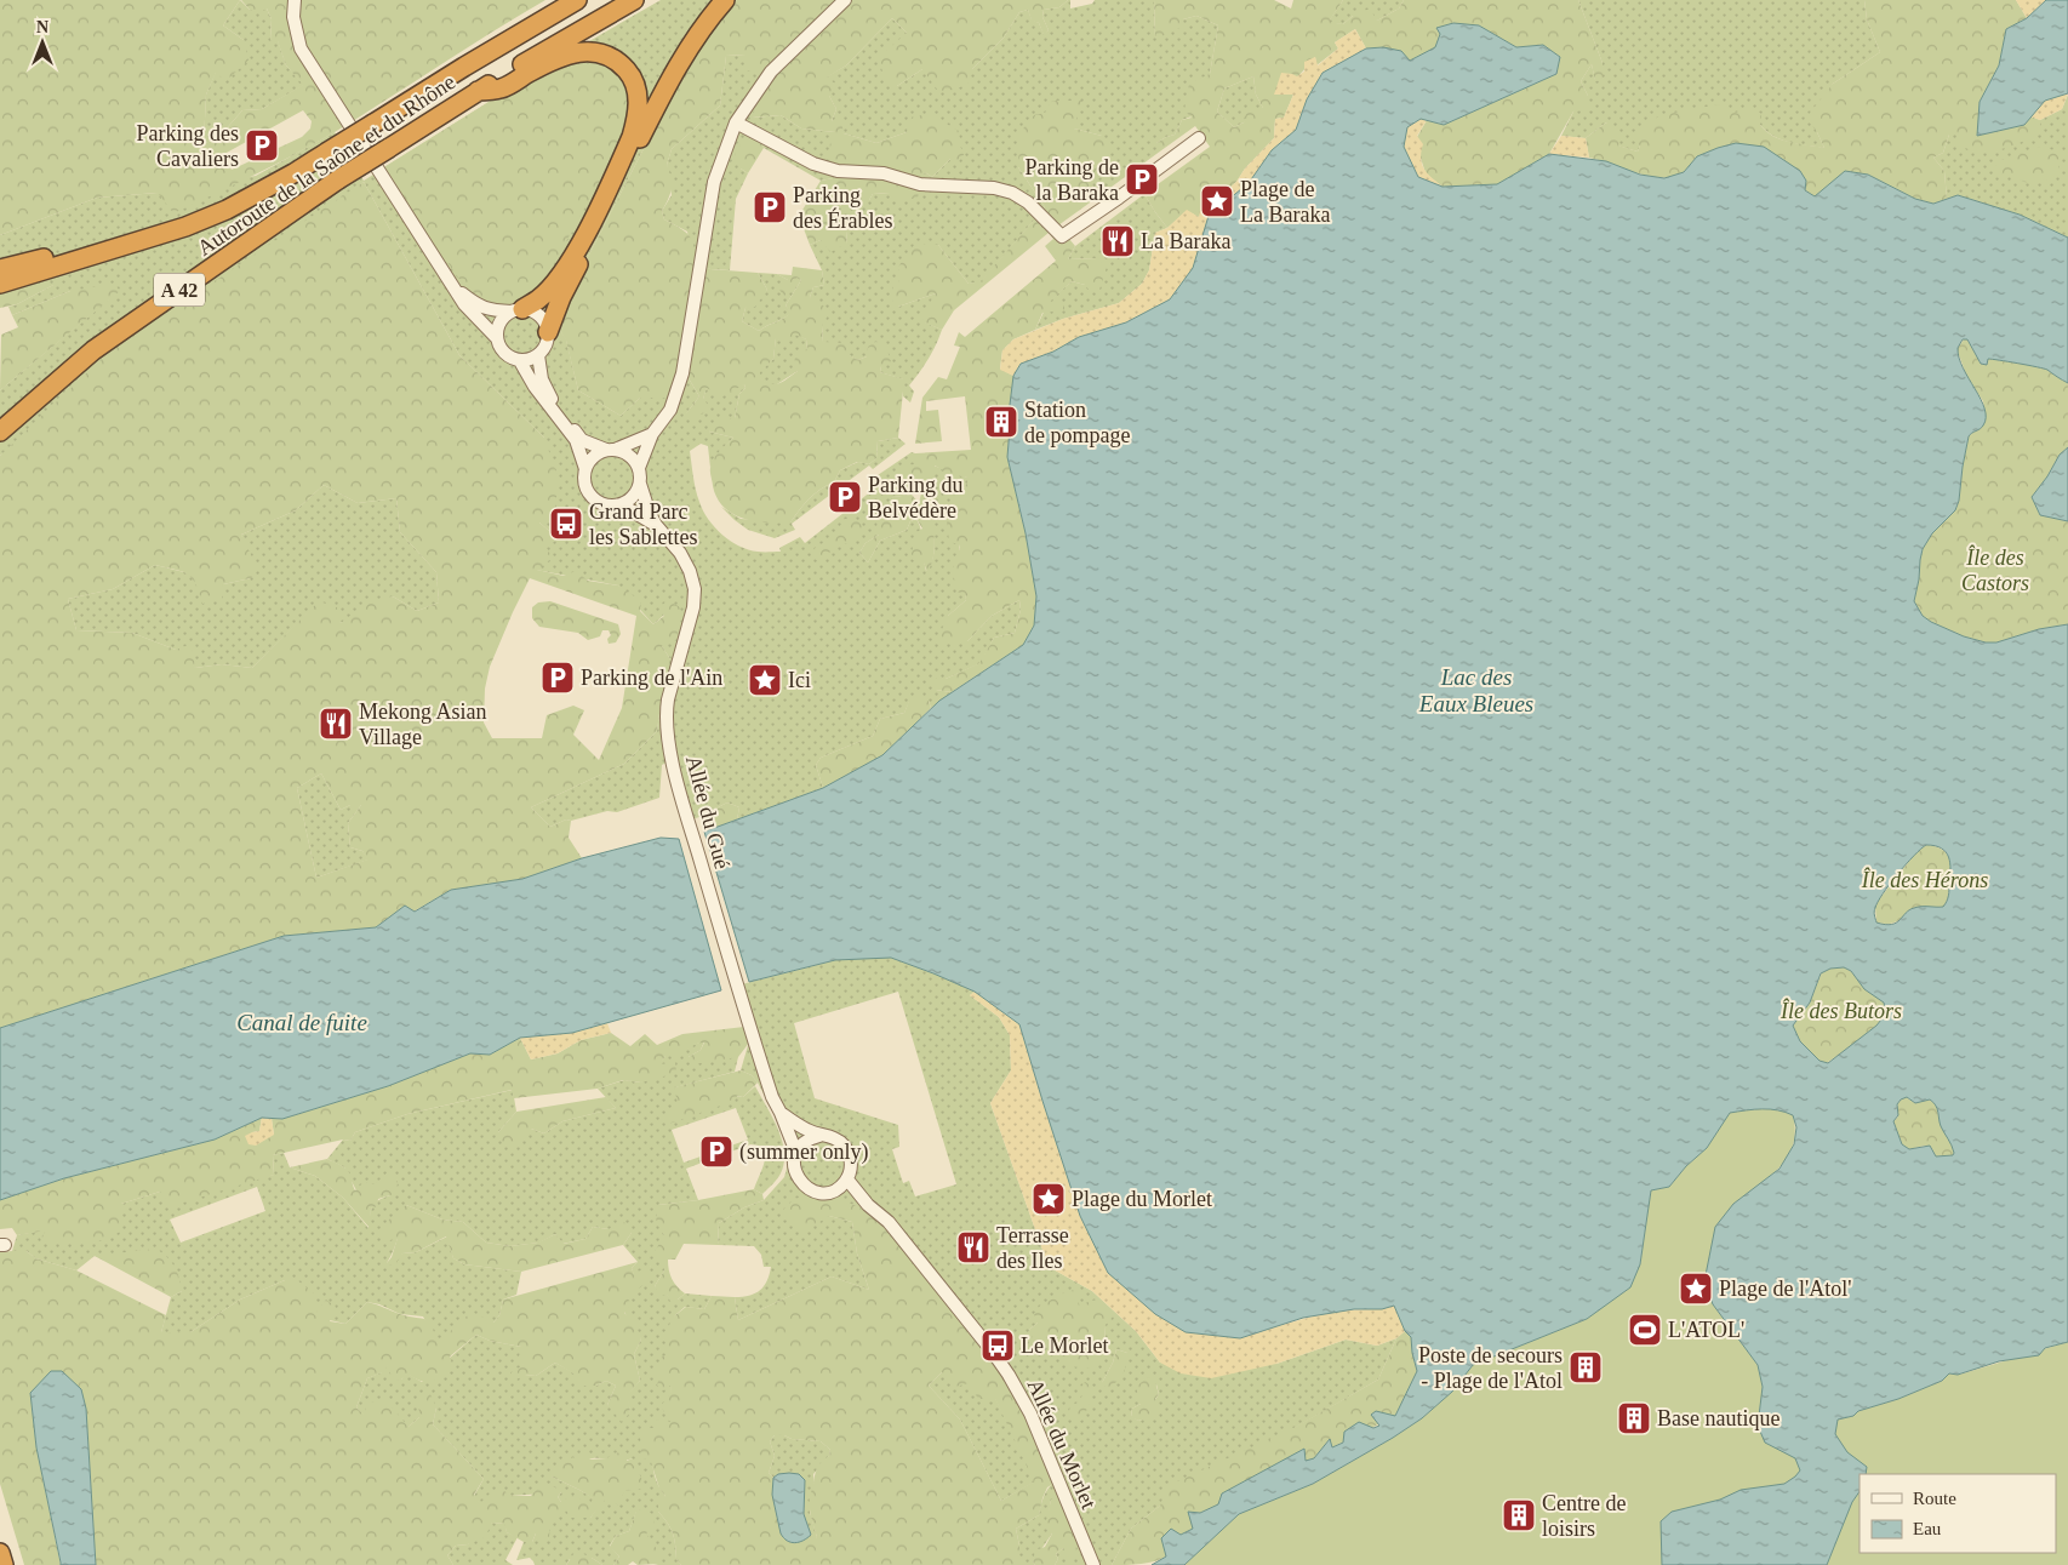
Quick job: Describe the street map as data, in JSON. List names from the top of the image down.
{
  "streets": {
    "highway": ["Autoroute de la Saône et du Rhône", "A 42"],
    "street": ["Allée du Gué", "Allée du Morlet"]
  },
  "crossings": [
    ["Allée du Gué", "Allée du Morlet"]
  ],
  "water": ["Lac des Eaux Bleues", "Canal de fuite"],
  "parks": ["Île des Castors", "Île des Hérons", "Île des Butors"],
  "places": {
    "parking": [
      "Parking des Cavaliers",
      "Parking de la Baraka",
      "Parking des Érables",
      "Parking du Belvédère",
      "Parking de l'Ain",
      "(summer only)"
    ],
    "place": [
      "Plage de La Baraka",
      "Ici",
      "Plage du Morlet",
      "Plage de l'Atol'"
    ],
    "restaurant": ["La Baraka", "Mekong Asian Village", "Terrasse des Iles"],
    "building": [
      "Station de pompage",
      "Poste de secours - Plage de l'Atol",
      "Base nautique",
      "Centre de loisirs"
    ],
    "bus stop": ["Grand Parc les Sablettes", "Le Morlet"],
    "sports": ["L'ATOL'"]
  },
  "legend": ["Route", "Eau"],
  "north": "top"
}
